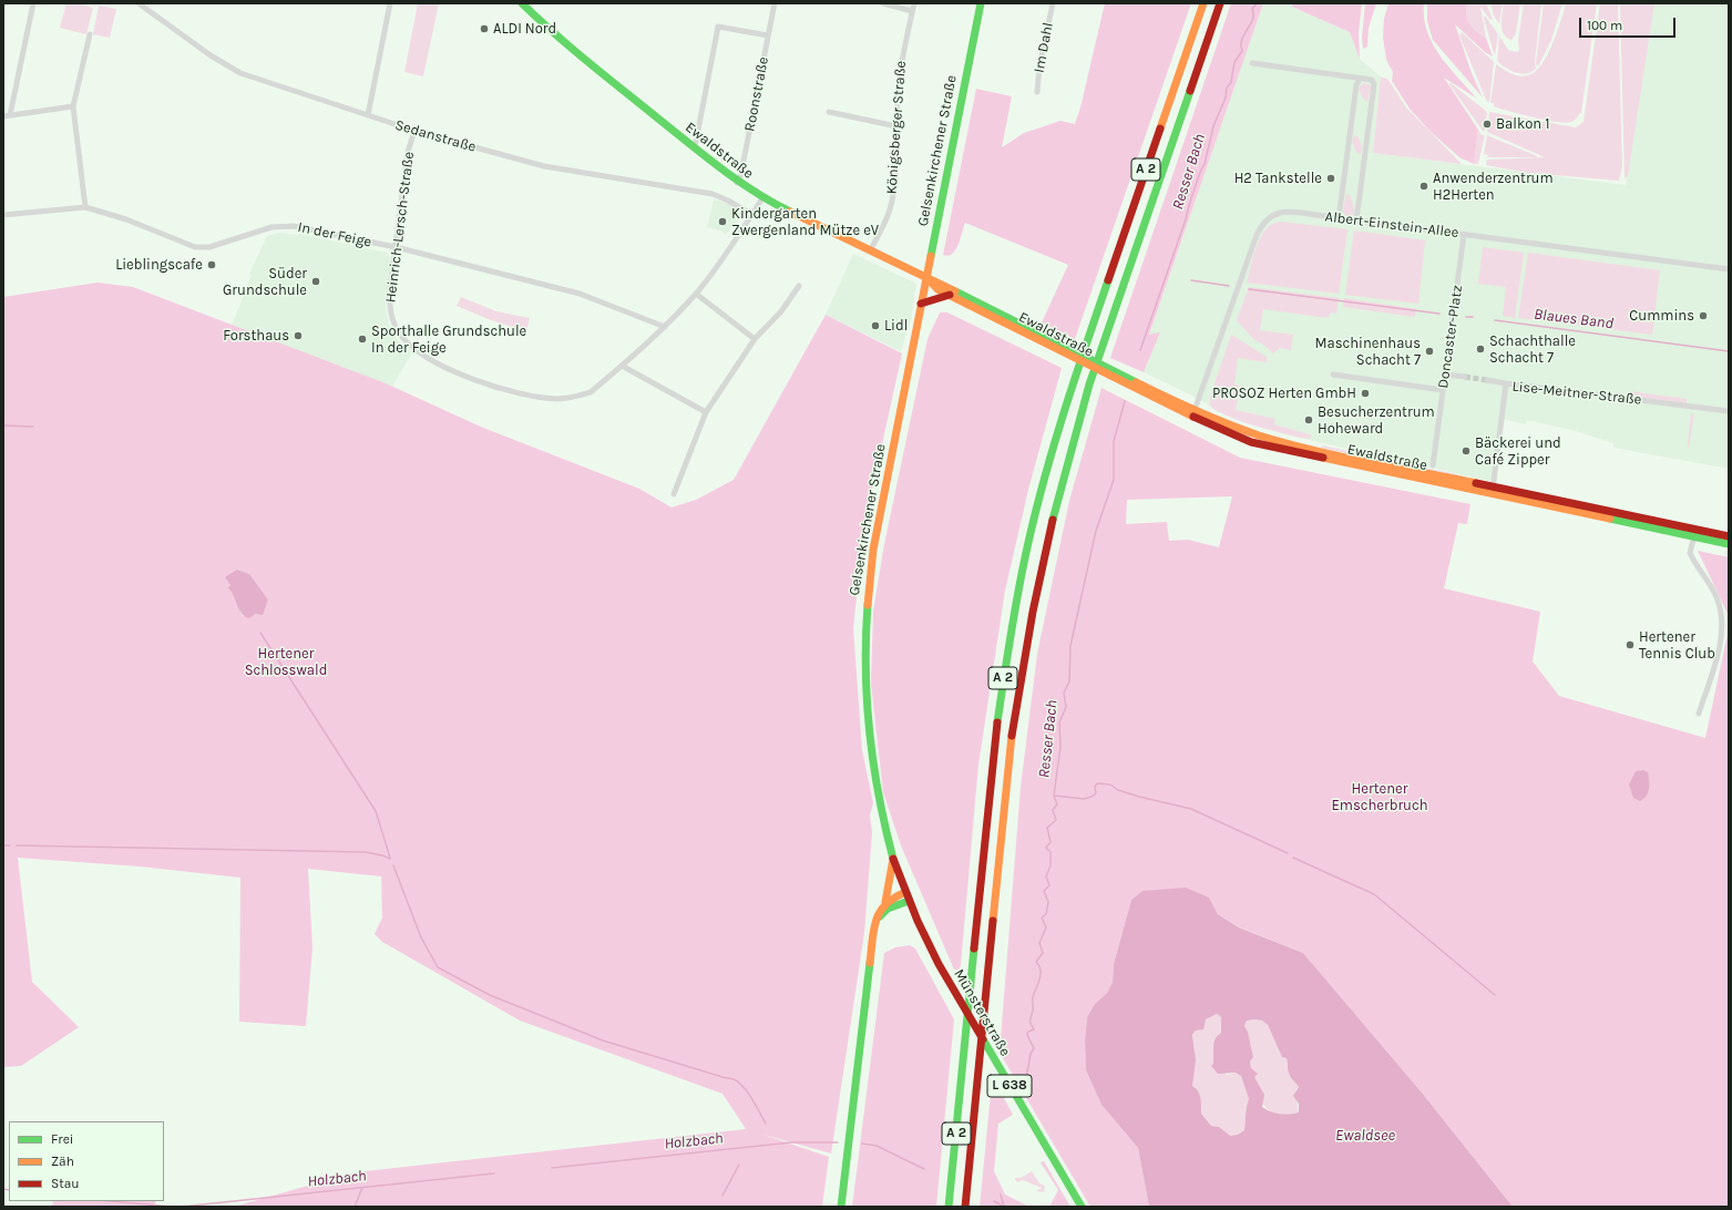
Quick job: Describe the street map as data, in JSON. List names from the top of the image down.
{
  "streets": {
    "main road": [
      "Ewaldstraße",
      "Gelsenkirchener Straße",
      "A 2",
      "Münsterstraße",
      "L 638"
    ],
    "street": [
      "Im Dahl",
      "Roonstraße",
      "Königsberger Straße",
      "Sedanstraße",
      "Albert-Einstein-Allee",
      "Heinrich-Lersch-Straße",
      "In der Feige",
      "Doncaster-Platz",
      "Lise-Meitner-Straße"
    ]
  },
  "crossings": [
    ["Roonstraße", "Ewaldstraße"],
    ["Königsberger Straße", "Ewaldstraße"],
    ["Sedanstraße", "Heinrich-Lersch-Straße"],
    ["Ewaldstraße", "Gelsenkirchener Straße"],
    ["Ewaldstraße", "Albert-Einstein-Allee"],
    ["Ewaldstraße", "Heinrich-Lersch-Straße"],
    ["Ewaldstraße", "Lise-Meitner-Straße"],
    ["Gelsenkirchener Straße", "Münsterstraße"],
    ["Albert-Einstein-Allee", "Doncaster-Platz"],
    ["Heinrich-Lersch-Straße", "In der Feige"]
  ],
  "water": [
    "Resser Bach",
    "Blaues Band",
    "Ewaldsee",
    "Holzbach"
  ],
  "parks": ["Hertener Schlosswald", "Hertener Emscherbruch"],
  "places": [
    "ALDI Nord",
    "Balkon 1",
    "H2 Tankstelle",
    "Anwenderzentrum H2Herten",
    "Kindergarten Zwergenland Mütze eV",
    "Lieblingscafe",
    "Süder Grundschule",
    "Cummins",
    "Lidl",
    "Forsthaus",
    "Sporthalle Grundschule In der Feige",
    "Schachthalle Schacht 7",
    "Maschinenhaus Schacht 7",
    "PROSOZ Herten GmbH",
    "Besucherzentrum Hoheward",
    "Bäckerei und Café Zipper",
    "Hertener Tennis Club"
  ],
  "legend": ["Frei", "Zäh", "Stau"],
  "scale_bar": "100 m"
}
